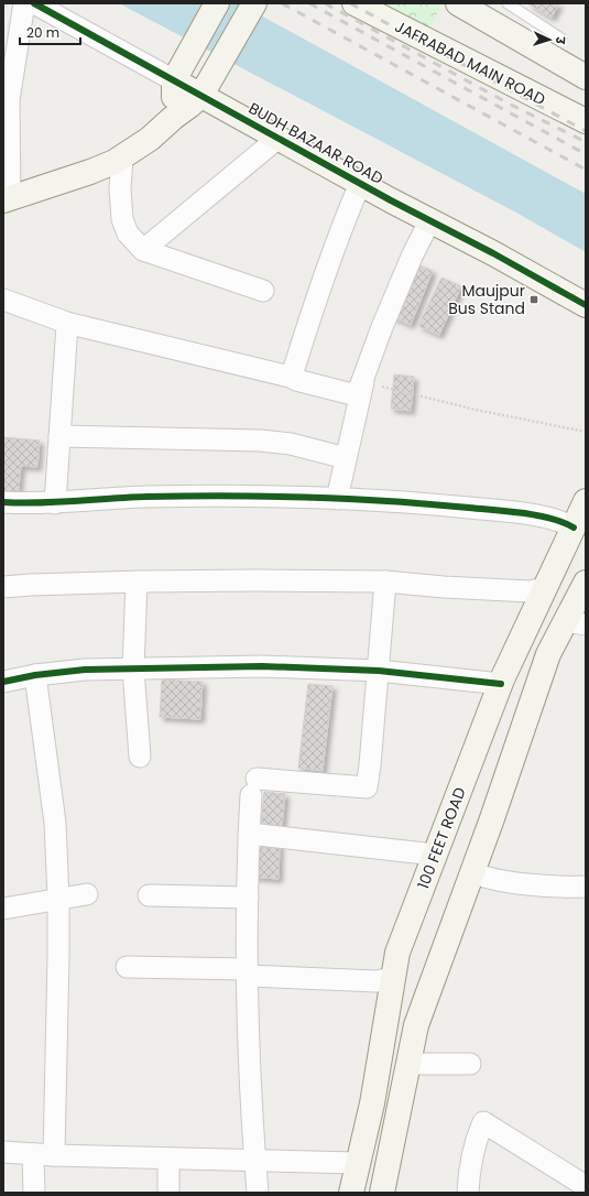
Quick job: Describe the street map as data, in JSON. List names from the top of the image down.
{
  "streets": {
    "main road": ["JAFRABAD MAIN ROAD", "BUDH BAZAAR ROAD", "100 FEET ROAD"]
  },
  "places": {
    "transit": ["Maujpur Bus Stand"]
  },
  "scale_bar": "20 m",
  "north": "right"
}
